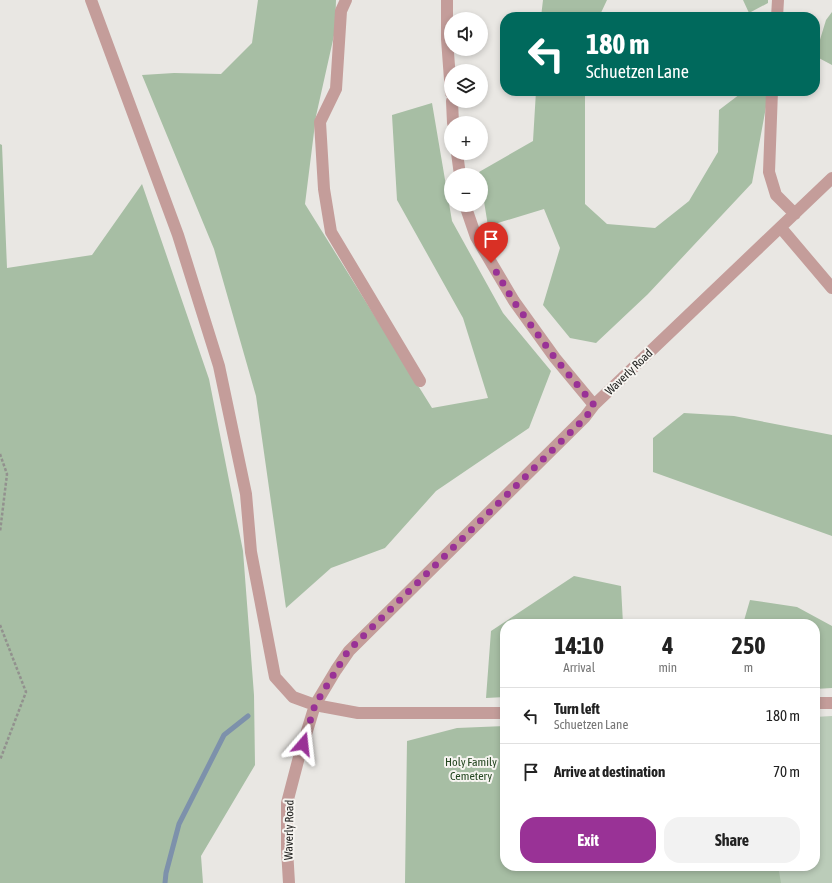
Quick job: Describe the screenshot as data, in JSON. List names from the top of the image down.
{
  "streets": {
    "street": ["Waverly Road"]
  },
  "parks": ["Holy Family Cemetery"],
  "page": {
    "map_buttons": ["+", "−"],
    "turn": ["180 m", "Schuetzen Lane"],
    "eta": [
      "14:10",
      "Arrival",
      "4",
      "min",
      "250",
      "m"
    ],
    "list": [
      {
        "name": "Turn left",
        "note": "Schuetzen Lane",
        "value": "180 m"
      },
      {
        "name": "Arrive at destination",
        "value": "70 m"
      }
    ],
    "buttons": ["Exit", "Share"]
  }
}
